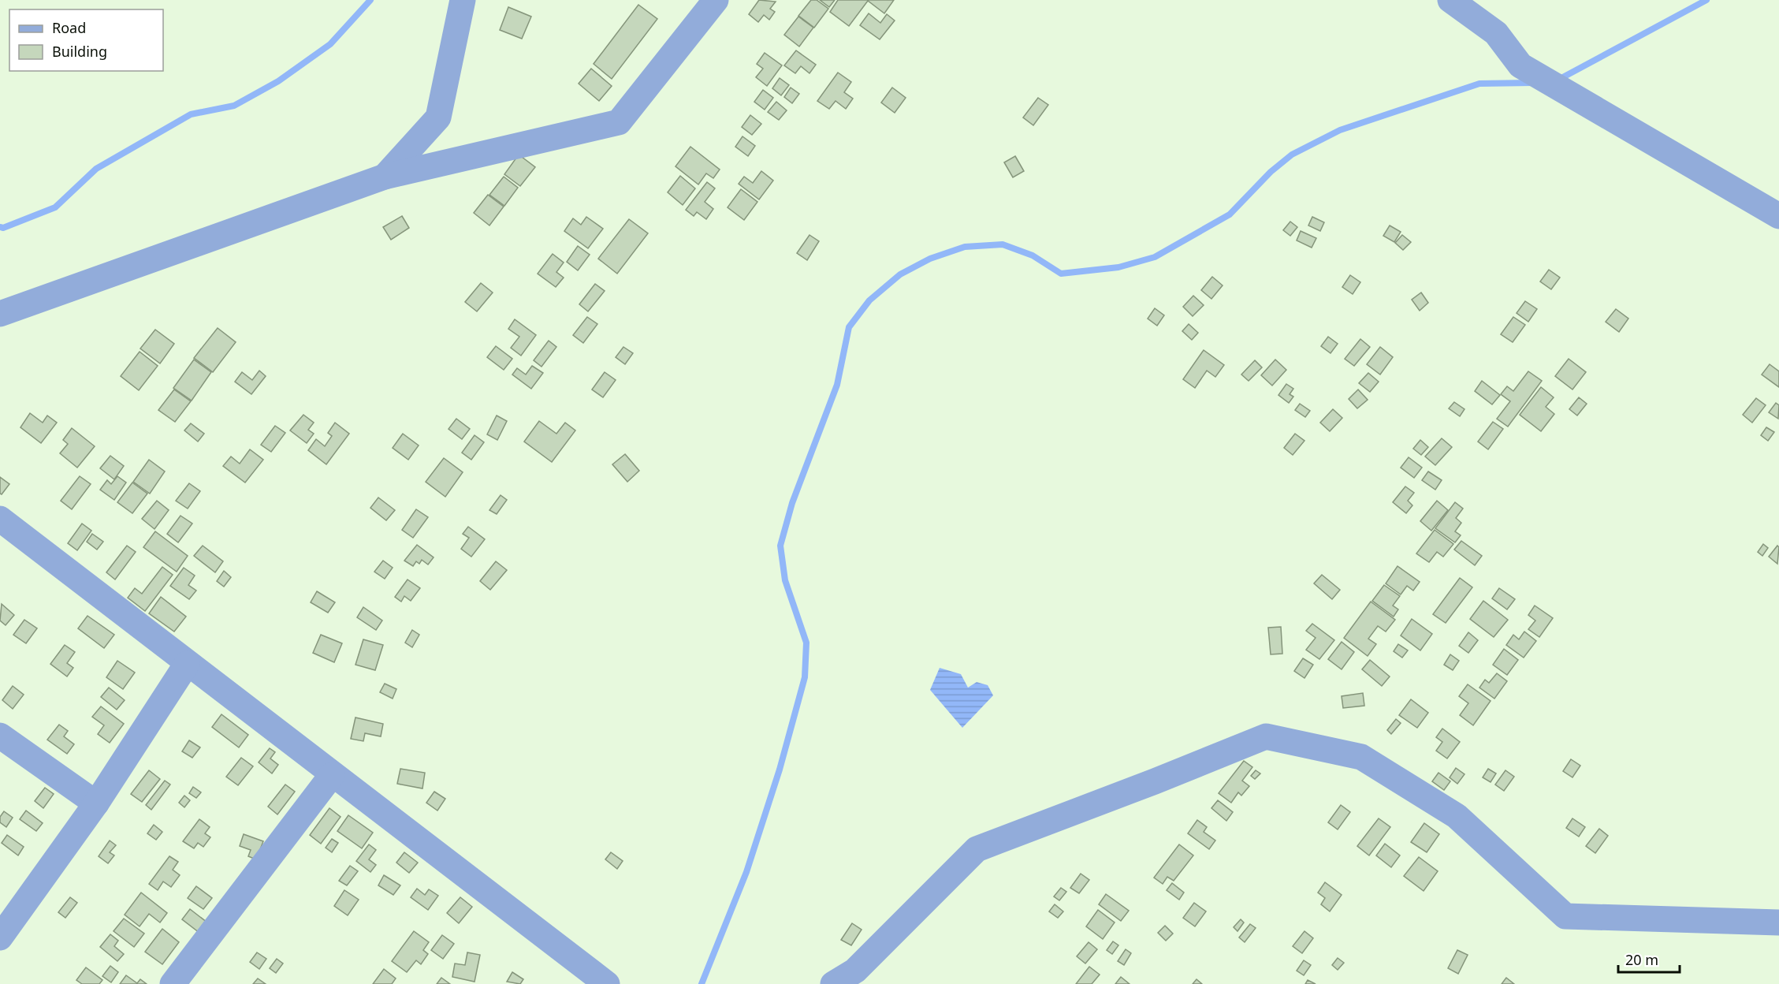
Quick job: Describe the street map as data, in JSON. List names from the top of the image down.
{
  "legend": ["Road", "Building"],
  "scale_bar": "20 m"
}
